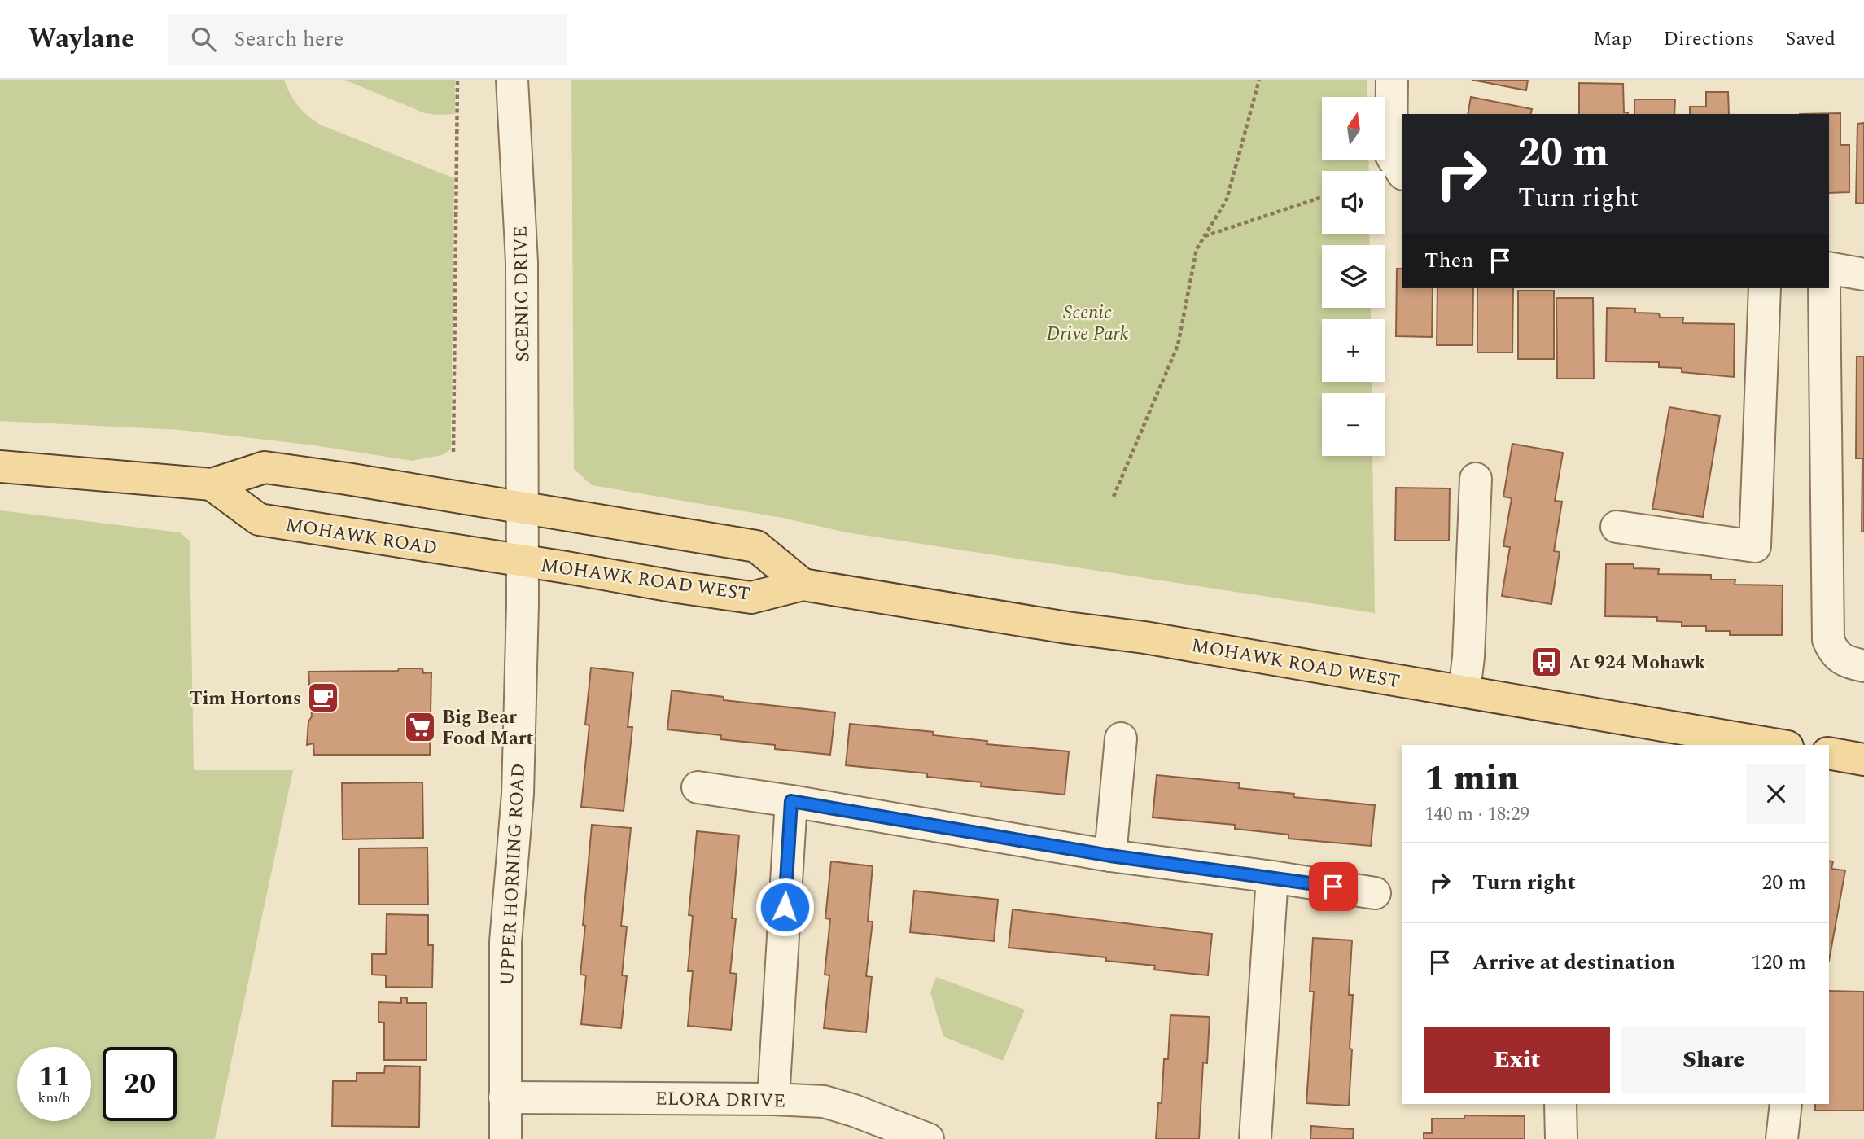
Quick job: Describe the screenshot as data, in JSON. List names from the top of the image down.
{
  "streets": {
    "main road": ["MOHAWK ROAD", "MOHAWK ROAD WEST"],
    "street": ["SCENIC DRIVE", "UPPER HORNING ROAD", "ELORA DRIVE"]
  },
  "crossings": [
    ["SCENIC DRIVE", "UPPER HORNING ROAD"],
    ["MOHAWK ROAD", "MOHAWK ROAD WEST"],
    ["MOHAWK ROAD", "UPPER HORNING ROAD"],
    ["MOHAWK ROAD WEST", "UPPER HORNING ROAD"],
    ["UPPER HORNING ROAD", "ELORA DRIVE"]
  ],
  "parks": ["Scenic Drive Park"],
  "places": {
    "bus stop": ["At 924 Mohawk"],
    "cafe": ["Tim Hortons"],
    "supermarket": ["Big Bear Food Mart"]
  },
  "north": "top",
  "page": {
    "header": "Waylane",
    "search": "Search here",
    "nav": ["Map", "Directions", "Saved"],
    "map_buttons": ["+", "−"],
    "turn": ["20 m", "Turn right"],
    "then": "Then",
    "heading": ["1 min", "140 m · 18:29"],
    "list": [
      {
        "name": "Turn right",
        "value": "20 m"
      },
      {
        "name": "Arrive at destination",
        "value": "120 m"
      }
    ],
    "buttons": ["Exit", "Share"],
    "speed": "11 km/h",
    "limit": "20"
  }
}
